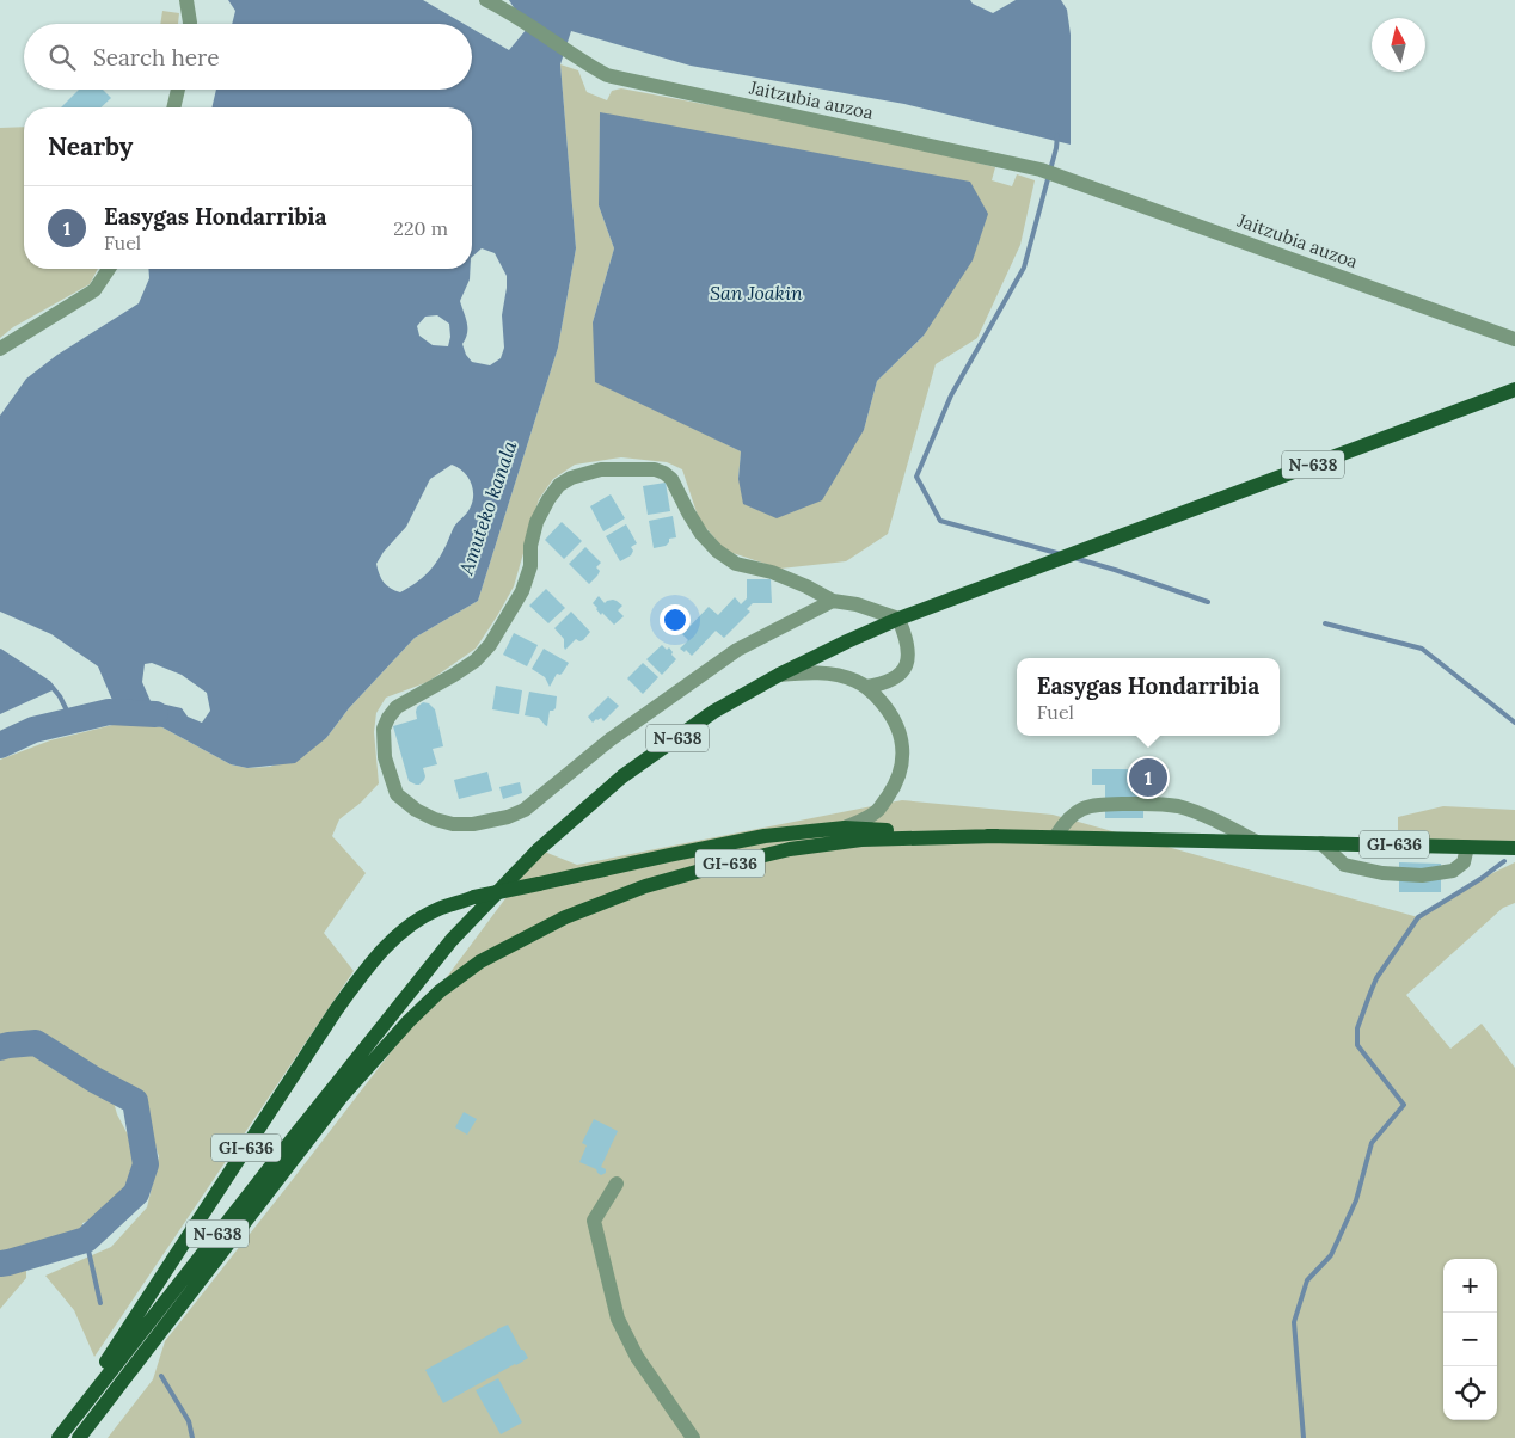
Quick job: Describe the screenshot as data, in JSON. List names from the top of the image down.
{
  "streets": {
    "main road": ["N-638", "GI-636"],
    "street": ["Jaitzubia auzoa"]
  },
  "crossings": [
    ["N-638", "GI-636"]
  ],
  "water": ["San Joakin", "Amuteko kanala"],
  "north": "top",
  "page": {
    "search": "Search here",
    "heading": "Nearby",
    "list": [
      {
        "mark": "1",
        "name": "Easygas Hondarribia",
        "note": "Fuel",
        "value": "220 m"
      }
    ],
    "popup": ["Easygas Hondarribia", "Fuel"],
    "pins": "1",
    "map_buttons": ["+", "−"]
  }
}
